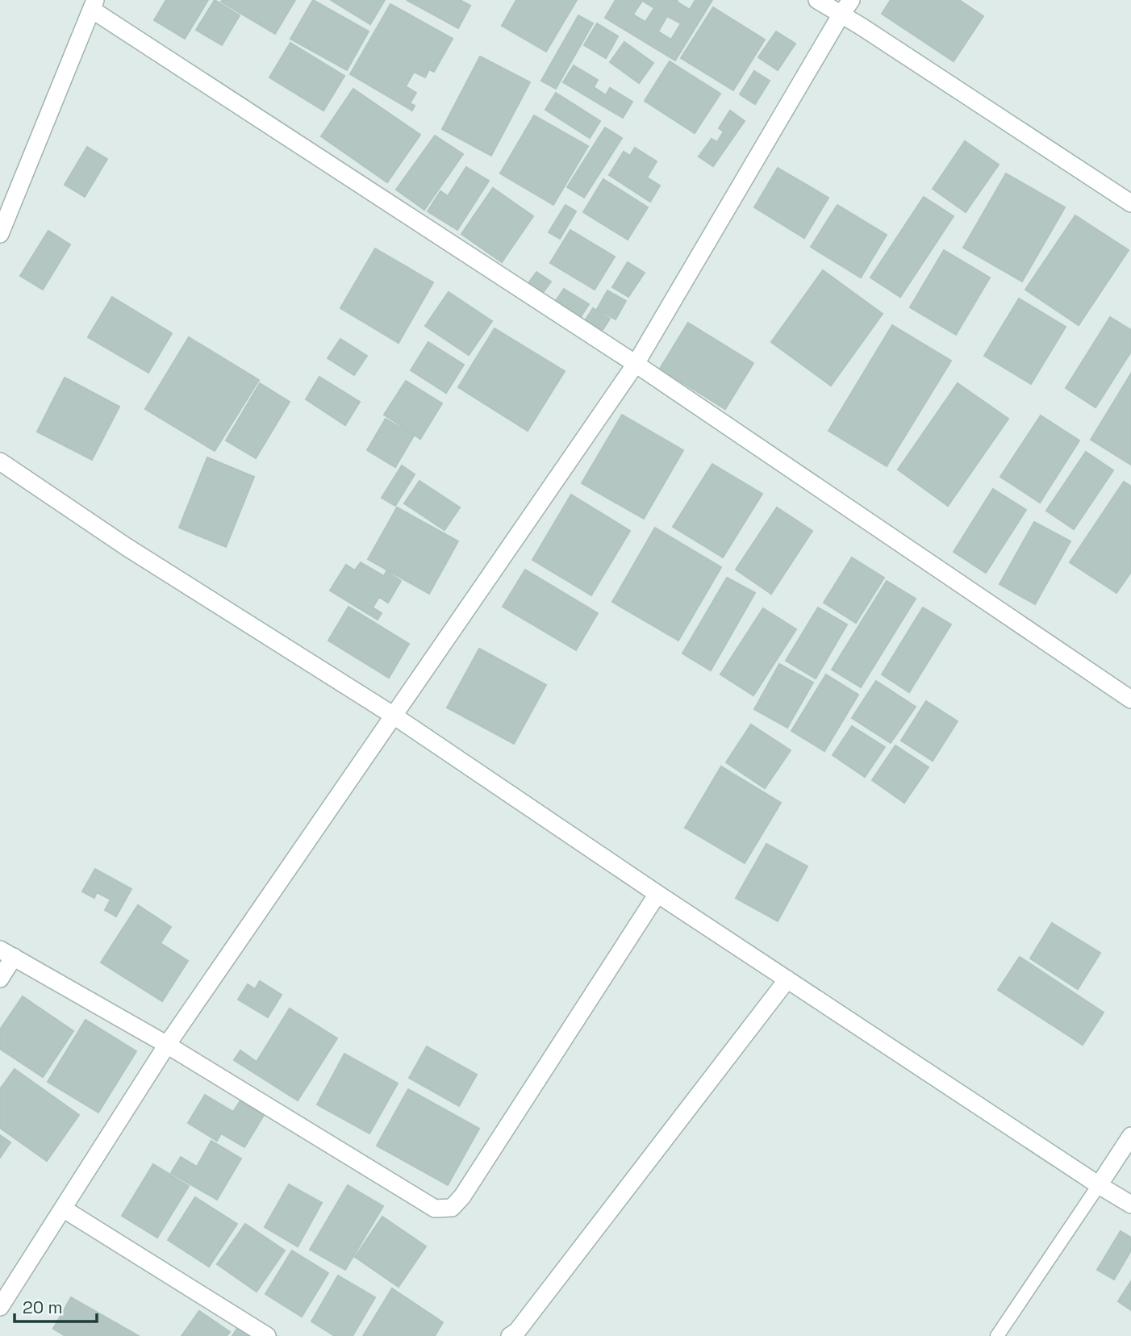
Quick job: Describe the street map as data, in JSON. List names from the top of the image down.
{
  "scale_bar": "20 m"
}
